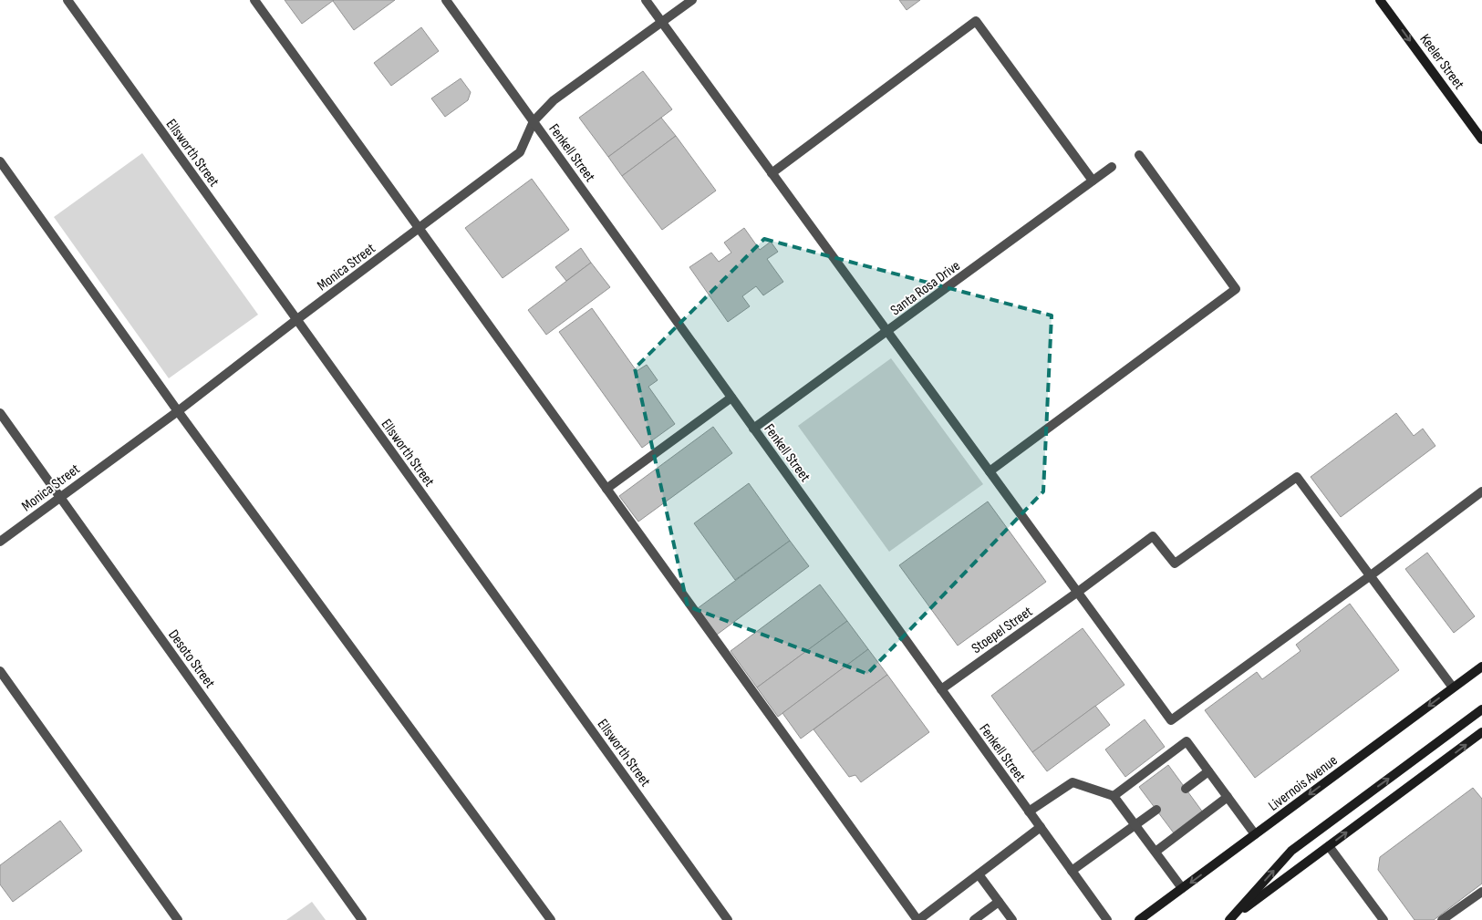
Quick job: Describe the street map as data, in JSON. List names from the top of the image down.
{
  "streets": {
    "main road": ["Keeler Street", "Livernois Avenue"],
    "street": [
      "Ellsworth Street",
      "Fenkell Street",
      "Monica Street",
      "Santa Rosa Drive",
      "Stoepel Street",
      "Desoto Street"
    ]
  },
  "crossings": [
    ["Ellsworth Street", "Monica Street"],
    ["Fenkell Street", "Monica Street"],
    ["Fenkell Street", "Santa Rosa Drive"],
    ["Fenkell Street", "Stoepel Street"],
    ["Monica Street", "Desoto Street"]
  ],
  "one_way": ["Keeler Street"]
}
